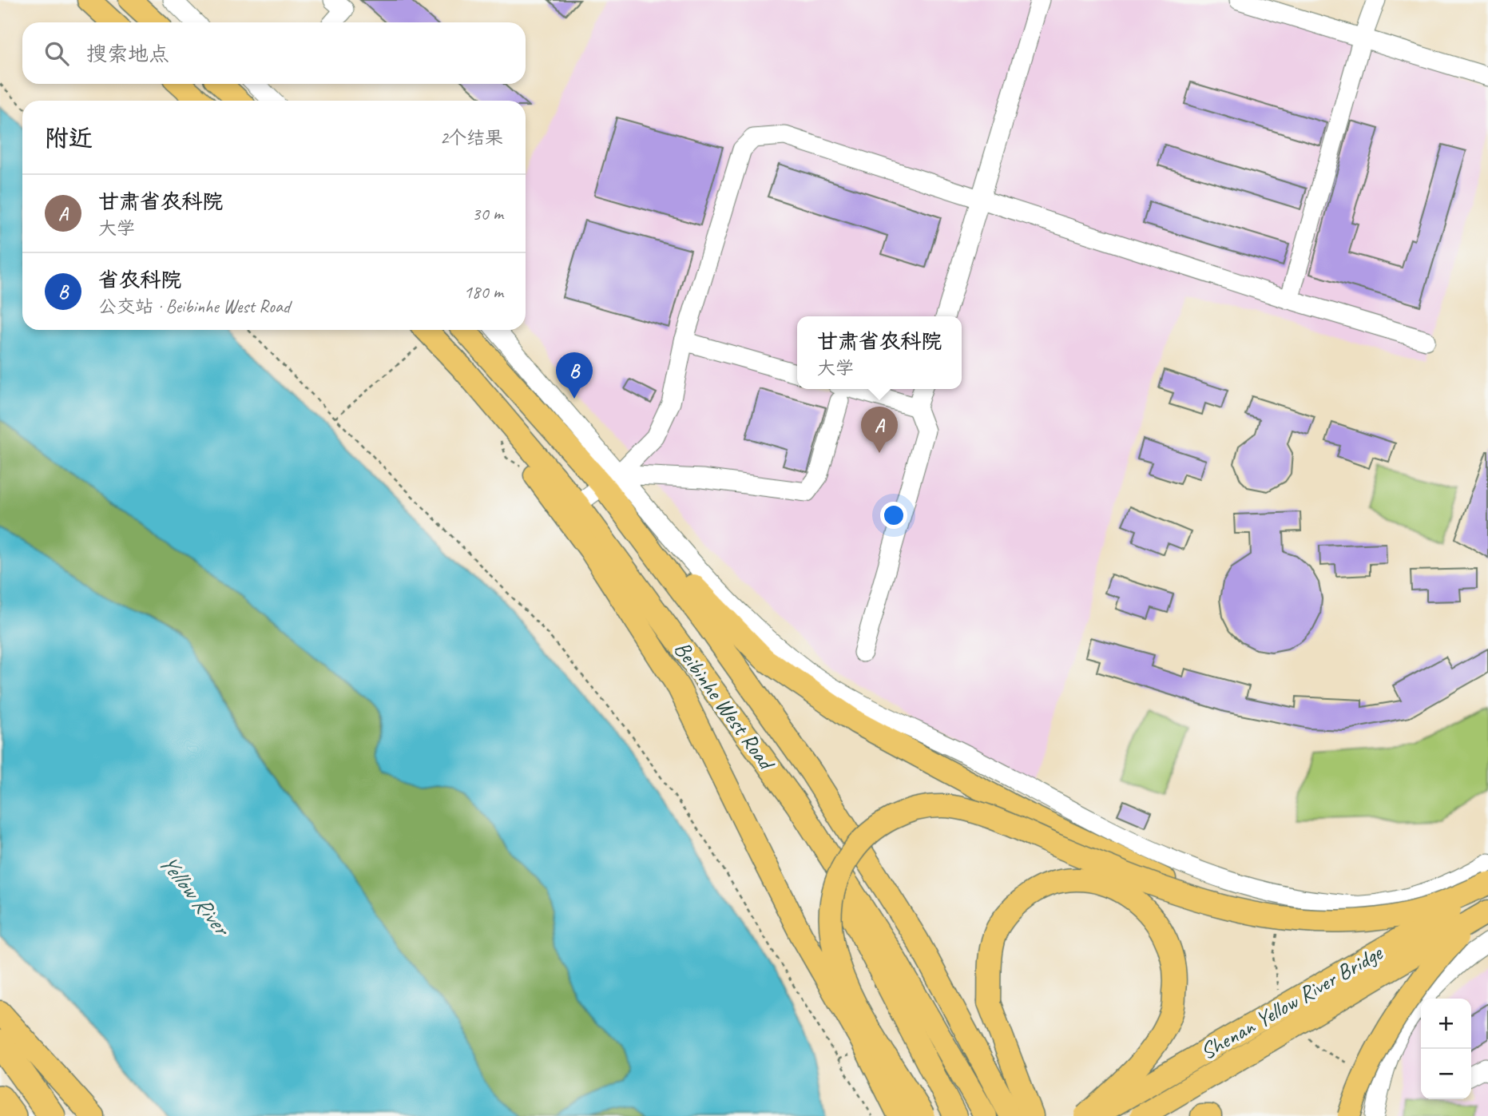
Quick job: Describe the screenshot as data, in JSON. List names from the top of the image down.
{
  "streets": {
    "main road": ["Beibinhe West Road", "Shenan Yellow River Bridge"]
  },
  "water": ["Yellow River"],
  "page": {
    "search": "搜索地点",
    "heading": ["附近", "2个结果"],
    "list": [
      {
        "mark": "A",
        "name": "甘肃省农科院",
        "note": "大学",
        "value": "30 m"
      },
      {
        "mark": "B",
        "name": "省农科院",
        "note": "公交站 · Beibinhe West Road",
        "value": "180 m"
      }
    ],
    "popup": ["甘肃省农科院", "大学"],
    "pins": ["B", "A"],
    "map_buttons": ["+", "−"]
  }
}
